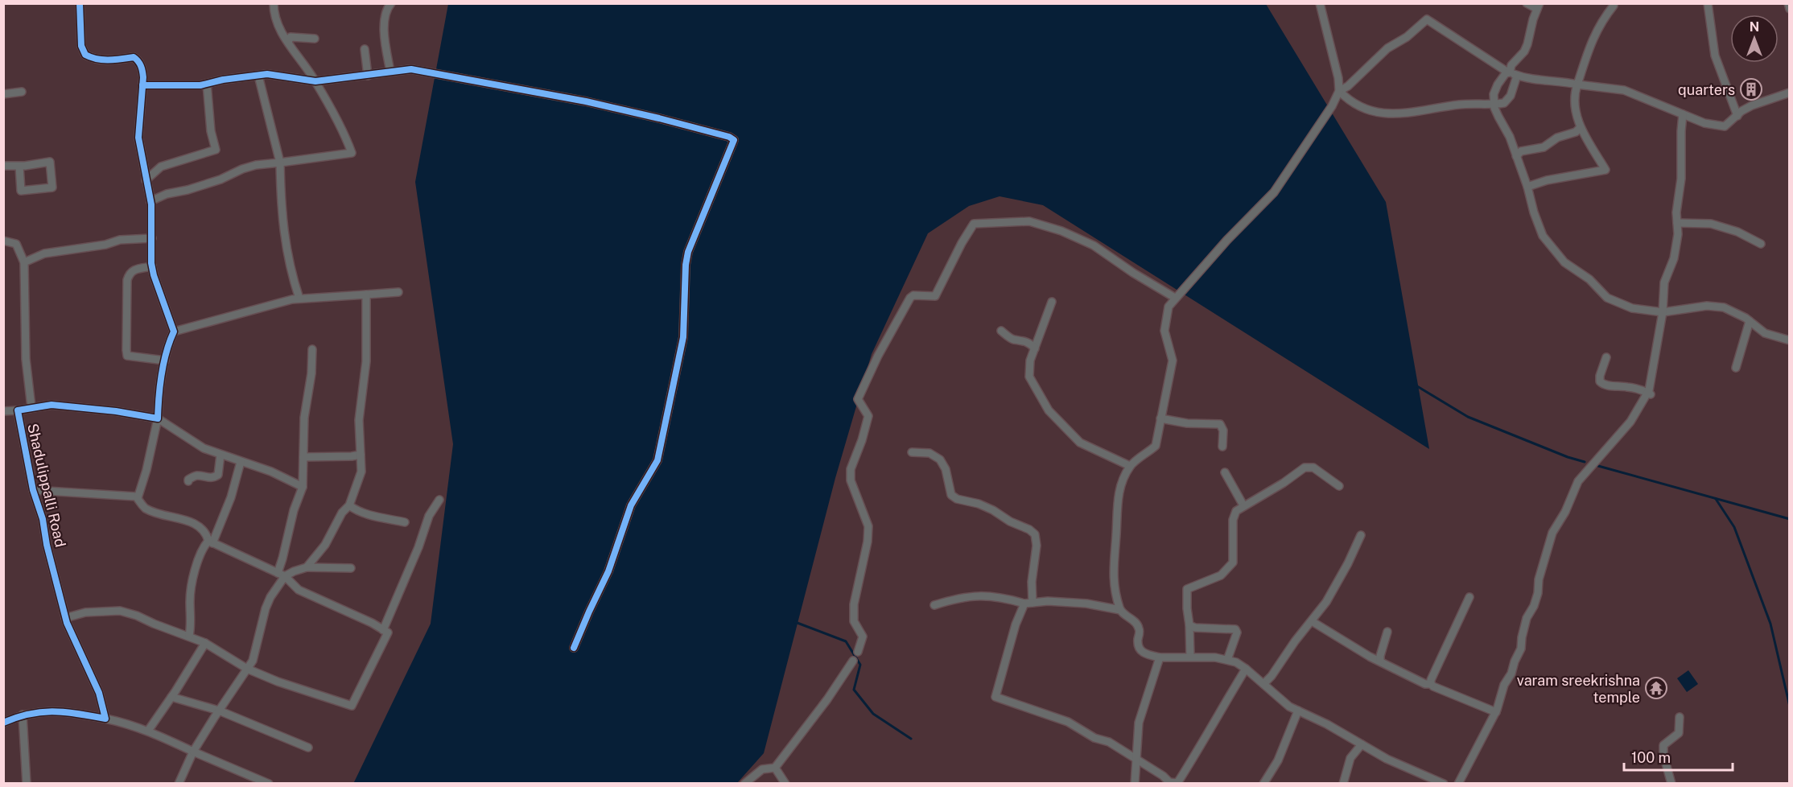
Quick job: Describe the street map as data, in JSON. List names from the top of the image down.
{
  "streets": {
    "street": ["Shadulippalli Road"]
  },
  "places": {
    "building": ["quarters"],
    "temple": ["varam sreekrishna temple"]
  },
  "scale_bar": "100 m",
  "north": "top"
}
